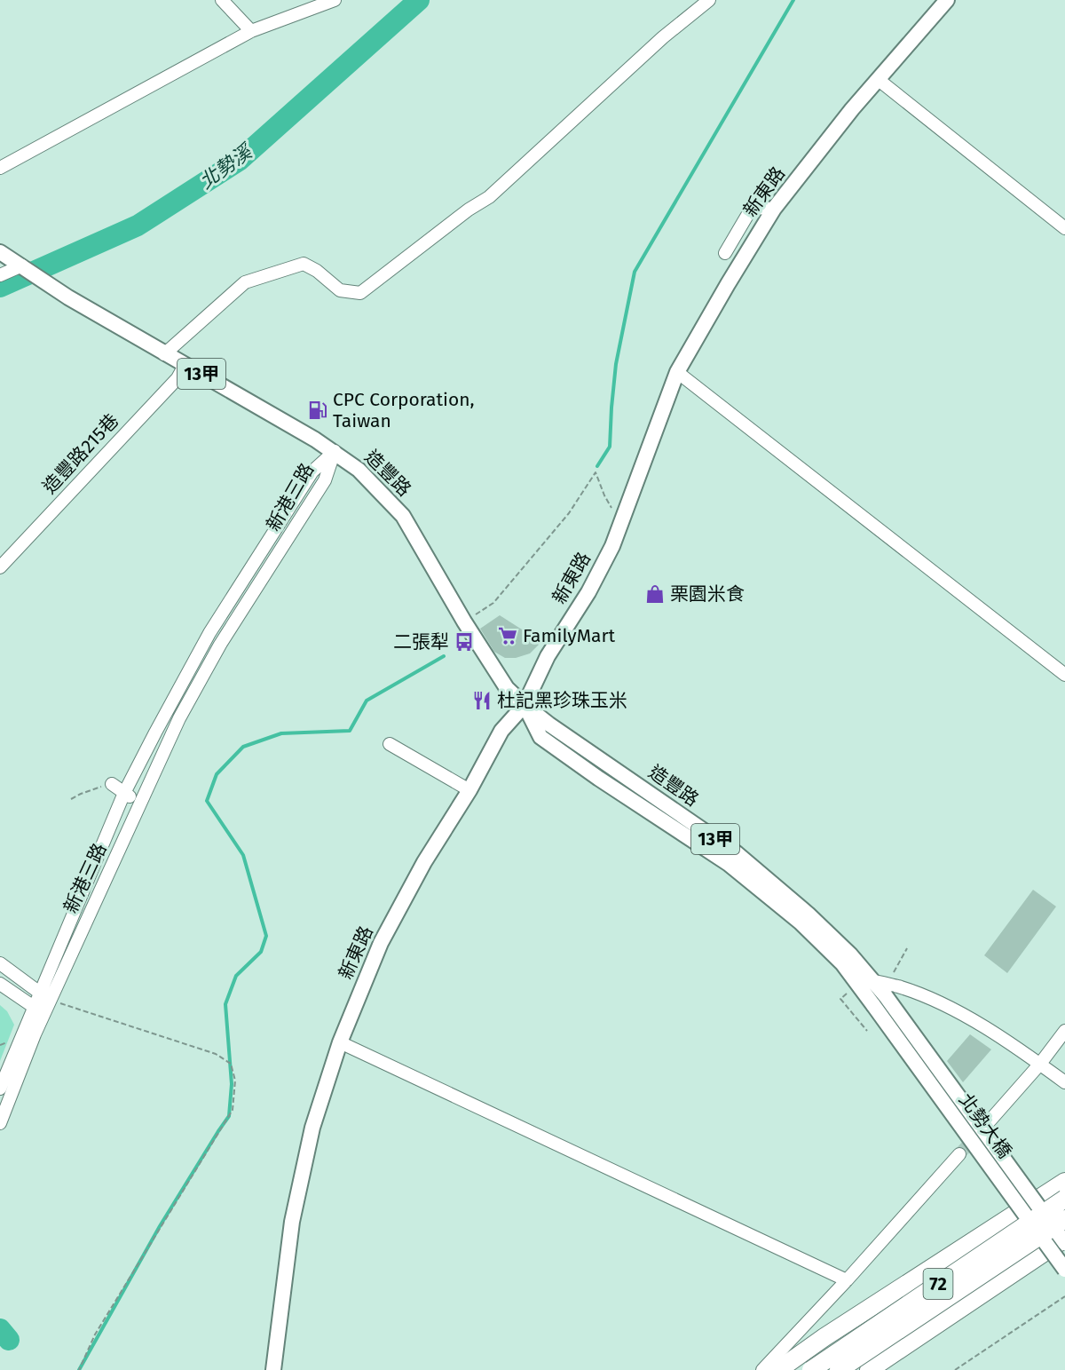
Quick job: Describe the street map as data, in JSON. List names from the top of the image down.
{
  "streets": {
    "highway": ["72"],
    "main road": [
      "新東路",
      "13甲",
      "造豐路",
      "北勢大橋"
    ],
    "street": ["造豐路215巷", "新港三路"]
  },
  "crossings": [
    ["新東路", "造豐路"],
    ["13甲", "造豐路"],
    ["造豐路215巷", "造豐路"],
    ["造豐路", "新港三路"],
    ["造豐路", "北勢大橋"]
  ],
  "water": ["北勢溪"],
  "places": {
    "fuel station": ["CPC Corporation, Taiwan"],
    "shop": ["栗園米食"],
    "supermarket": ["FamilyMart"],
    "bus stop": ["二張犁"],
    "restaurant": ["杜記黑珍珠玉米"]
  }
}
